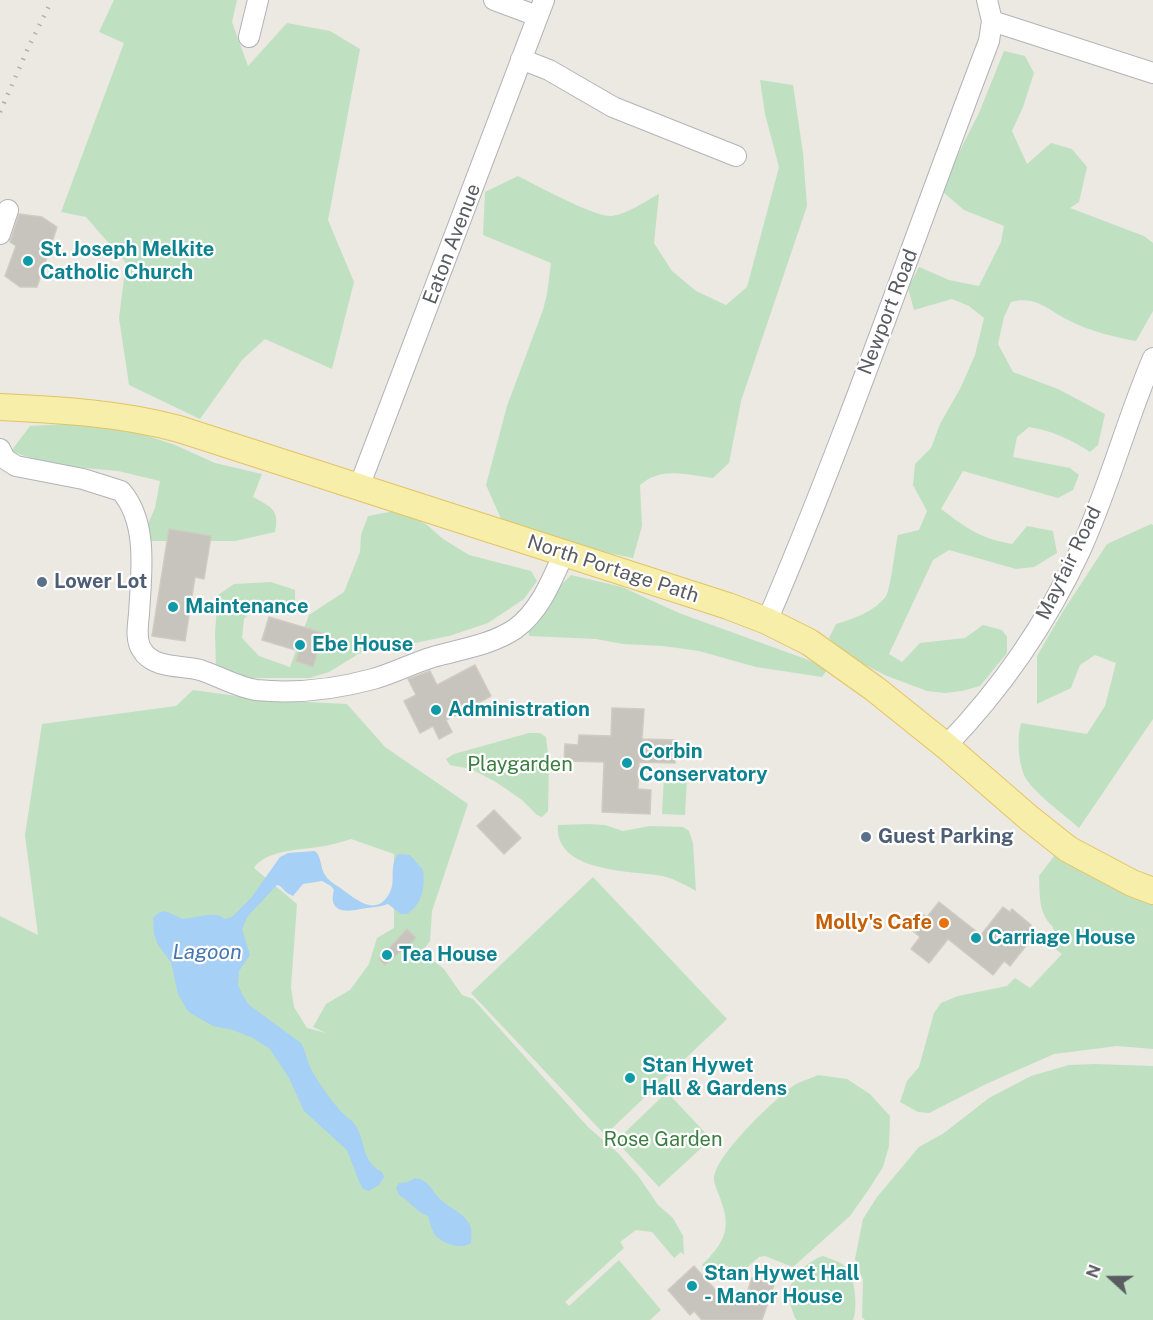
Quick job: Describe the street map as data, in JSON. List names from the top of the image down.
{
  "streets": {
    "main road": ["North Portage Path"],
    "street": ["Eaton Avenue", "Newport Road", "Mayfair Road"]
  },
  "crossings": [
    ["Eaton Avenue", "North Portage Path"],
    ["Newport Road", "North Portage Path"],
    ["Mayfair Road", "North Portage Path"]
  ],
  "water": ["Lagoon"],
  "parks": ["Playgarden", "Rose Garden"],
  "places": [
    "St. Joseph Melkite Catholic Church",
    "Lower Lot",
    "Maintenance",
    "Ebe House",
    "Administration",
    "Corbin Conservatory",
    "Guest Parking",
    "Molly's Cafe",
    "Carriage House",
    "Tea House",
    "Stan Hywet Hall & Gardens",
    "Stan Hywet Hall - Manor House"
  ],
  "north": "left"
}
